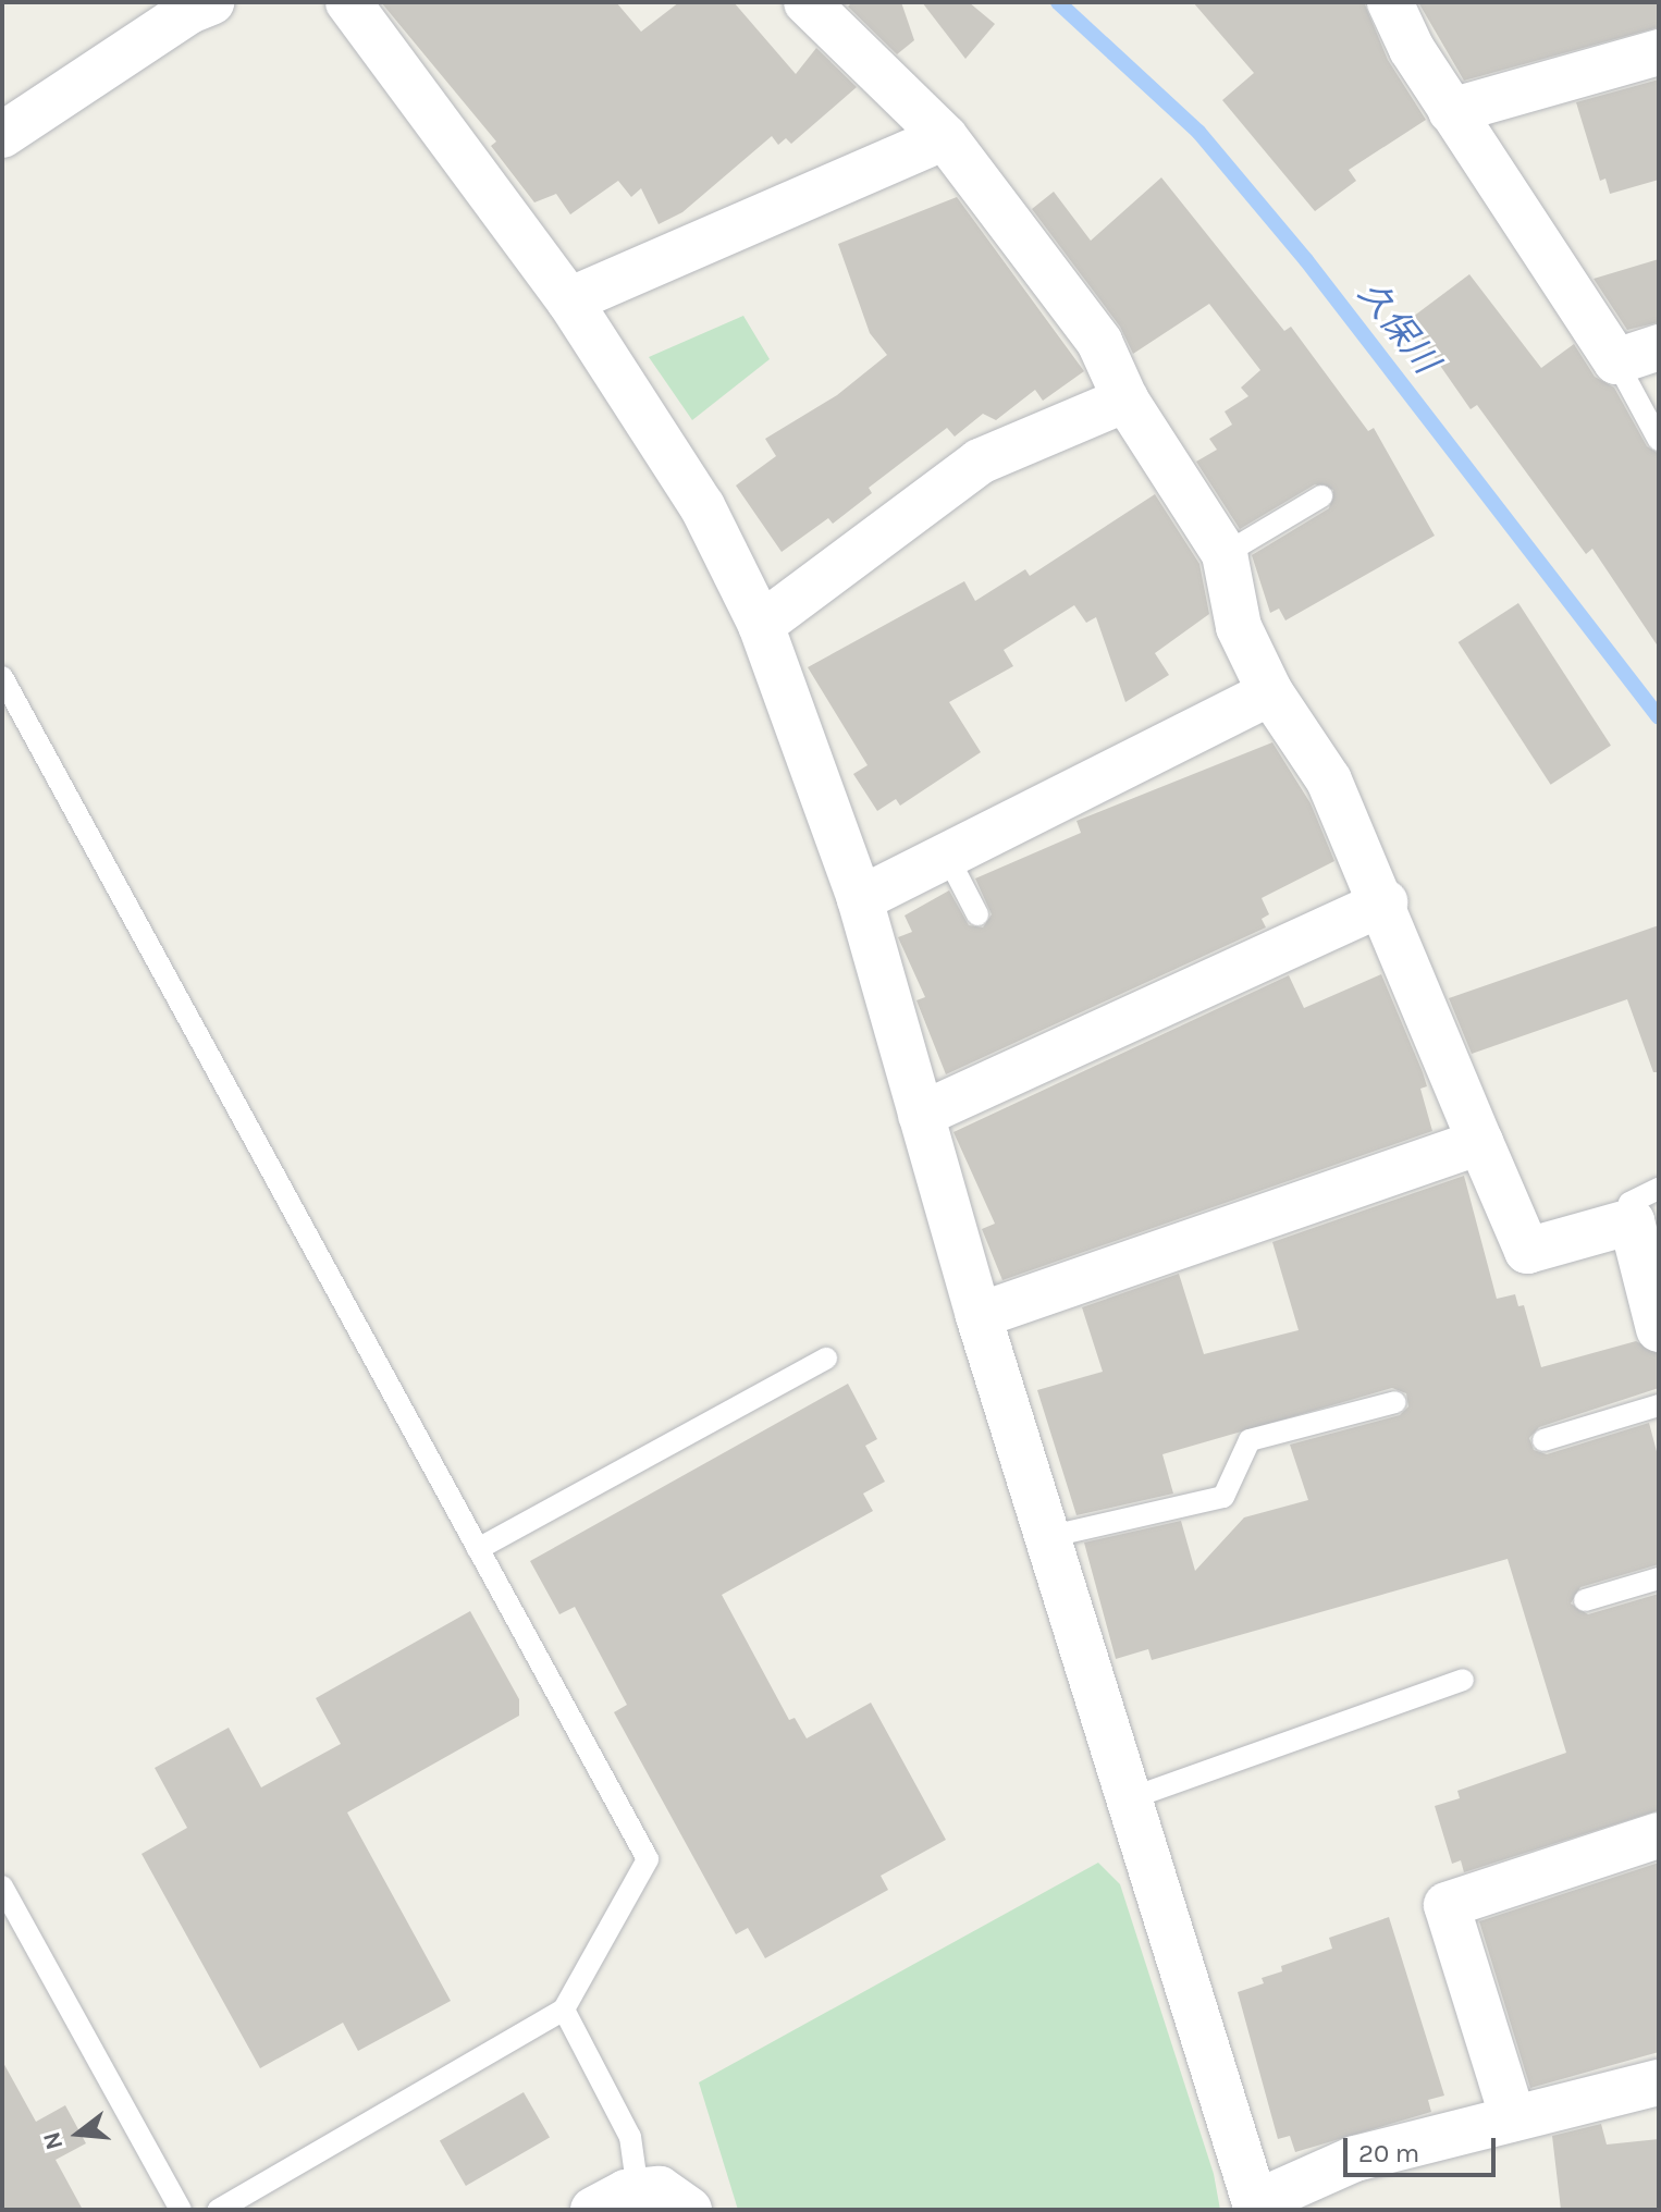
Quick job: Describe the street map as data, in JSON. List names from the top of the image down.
{
  "water": ["久保川"],
  "scale_bar": "20 m",
  "north": "left"
}
